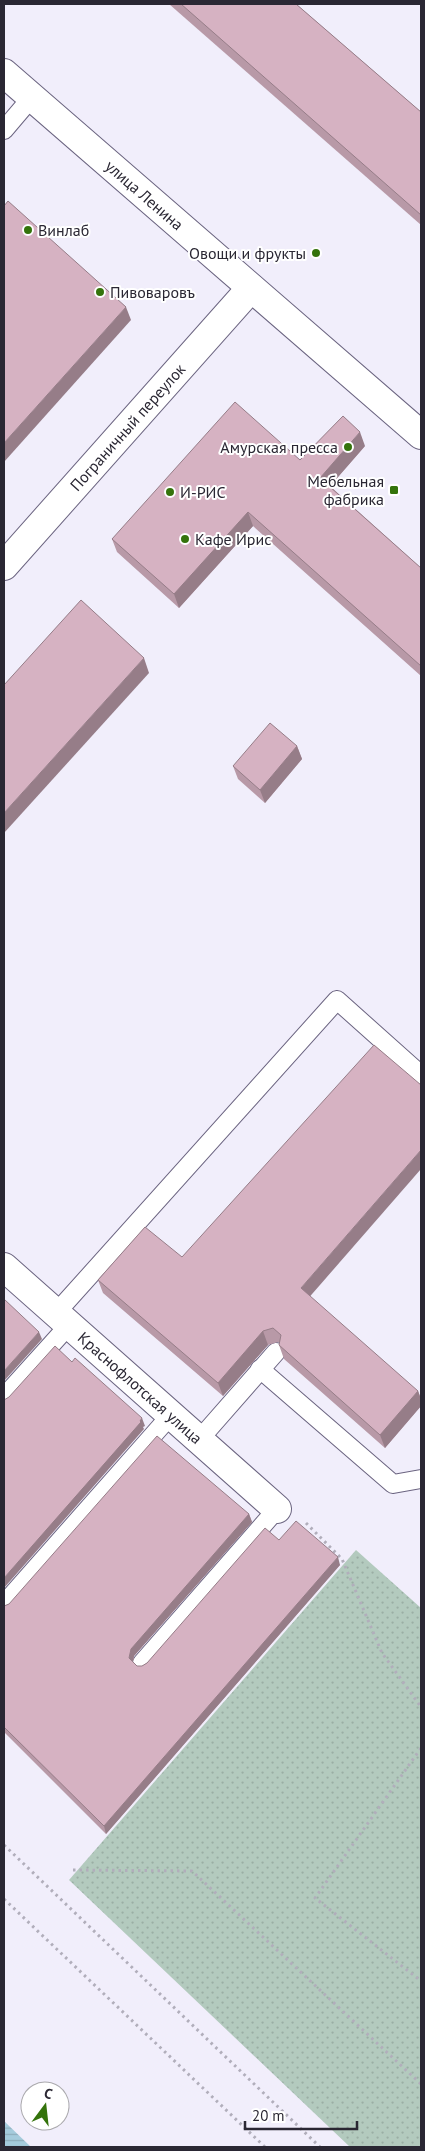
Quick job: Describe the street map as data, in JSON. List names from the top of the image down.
{
  "streets": {
    "street": ["улица Ленина", "Пограничный переулок", "Краснофлотская улица"]
  },
  "crossings": [
    ["улица Ленина", "Пограничный переулок"]
  ],
  "places": {
    "other": [
      "Винлаб",
      "Овощи и фрукты",
      "Пивоваровъ",
      "Амурская пресса",
      "И-РИС",
      "Кафе Ирис"
    ],
    "transit": ["Мебельная фабрика"]
  },
  "scale_bar": "20 m",
  "north": "top"
}
